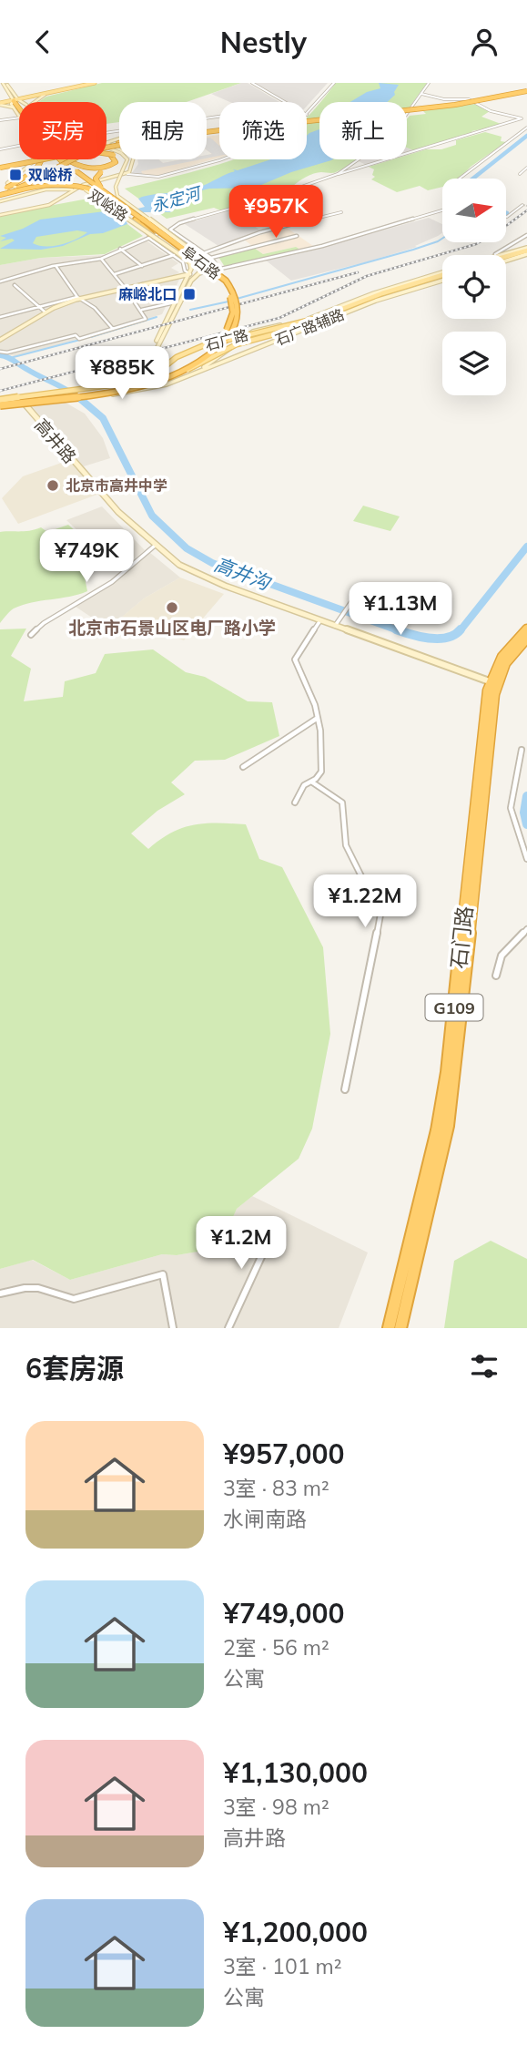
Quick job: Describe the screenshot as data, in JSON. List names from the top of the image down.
{
  "streets": {
    "highway": [
      "双峪路",
      "阜石路",
      "石门路",
      "G109"
    ],
    "main road": ["石广路"],
    "street": ["石广路辅路", "高井路"]
  },
  "crossings": [
    ["双峪路", "阜石路"],
    ["阜石路", "石广路"],
    ["高井路", "石门路"]
  ],
  "water": ["永定河", "高井沟"],
  "places": {
    "transit": ["双峪桥", "麻峪北口"],
    "other": ["北京市高井中学", "北京市石景山区电厂路小学"]
  },
  "north": "right",
  "page": {
    "header": "Nestly",
    "chip": [
      "买房",
      "租房",
      "筛选",
      "新上"
    ],
    "price": [
      "¥957K",
      "¥885K",
      "¥749K",
      "¥1.13M",
      "¥1.22M",
      "¥1.2M"
    ],
    "heading": "6套房源",
    "list": [
      {
        "name": "¥957,000",
        "note": "3室 · 83 m² · 水闸南路"
      },
      {
        "name": "¥749,000",
        "note": "2室 · 56 m² · 公寓"
      },
      {
        "name": "¥1,130,000",
        "note": "3室 · 98 m² · 高井路"
      },
      {
        "name": "¥1,200,000",
        "note": "3室 · 101 m² · 公寓"
      }
    ]
  }
}
